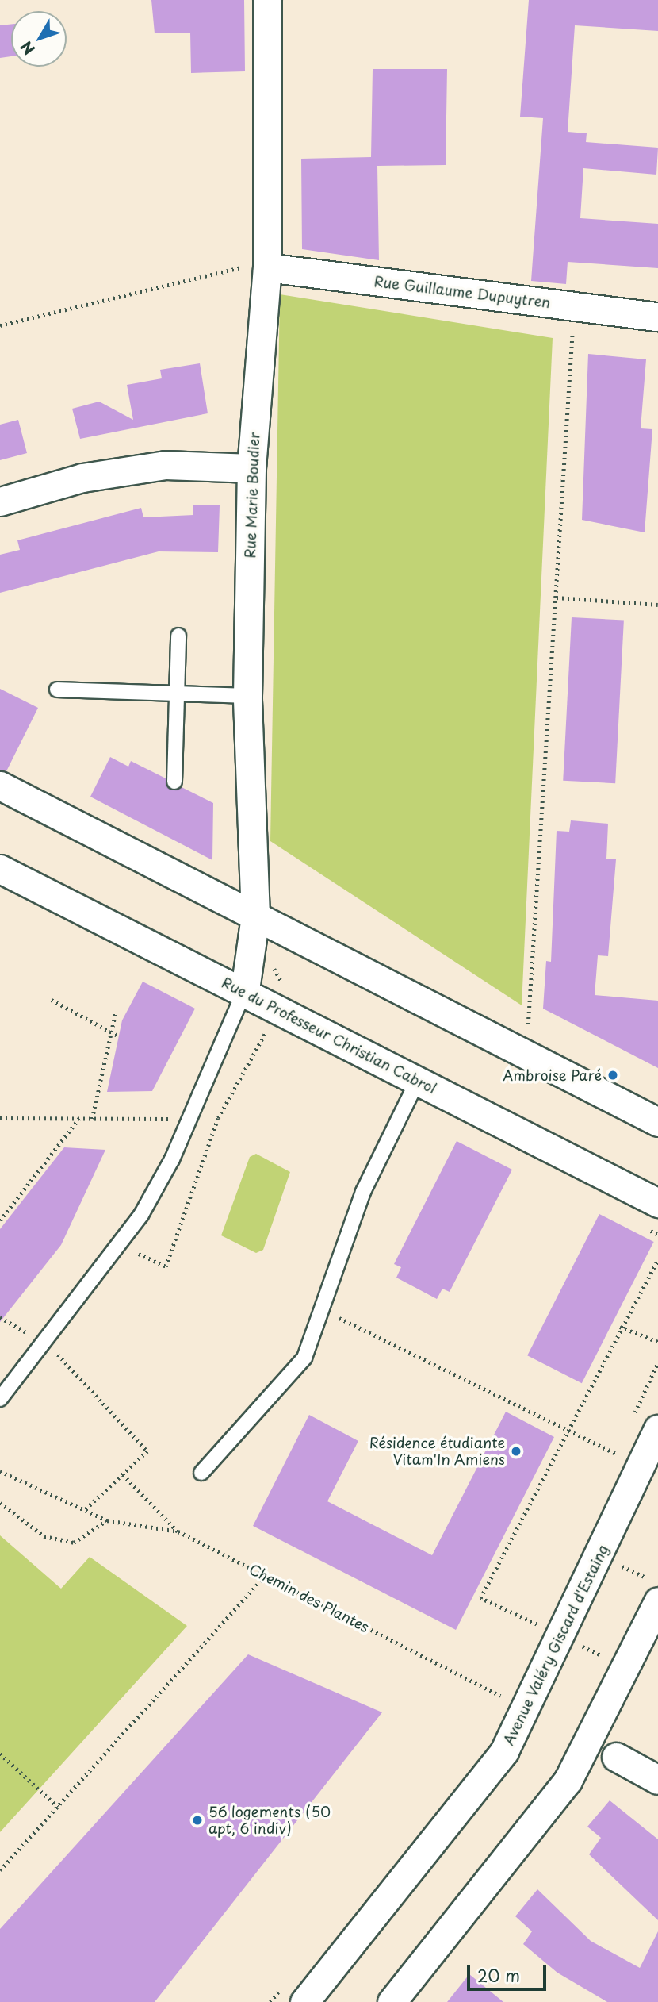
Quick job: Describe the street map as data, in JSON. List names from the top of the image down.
{
  "streets": {
    "street": [
      "Rue Guillaume Dupuytren",
      "Rue Marie Boudier",
      "Rue du Professeur Christian Cabrol",
      "Avenue Valéry Giscard d'Estaing"
    ],
    "path": ["Chemin des Plantes"]
  },
  "crossings": [
    ["Rue Guillaume Dupuytren", "Rue Marie Boudier"],
    ["Rue Marie Boudier", "Rue du Professeur Christian Cabrol"]
  ],
  "places": ["Ambroise Paré", "Résidence étudiante Vitam'In Amiens", "56 logements (50 apt, 6 indiv)"],
  "scale_bar": "20 m",
  "north": "bottom left"
}
